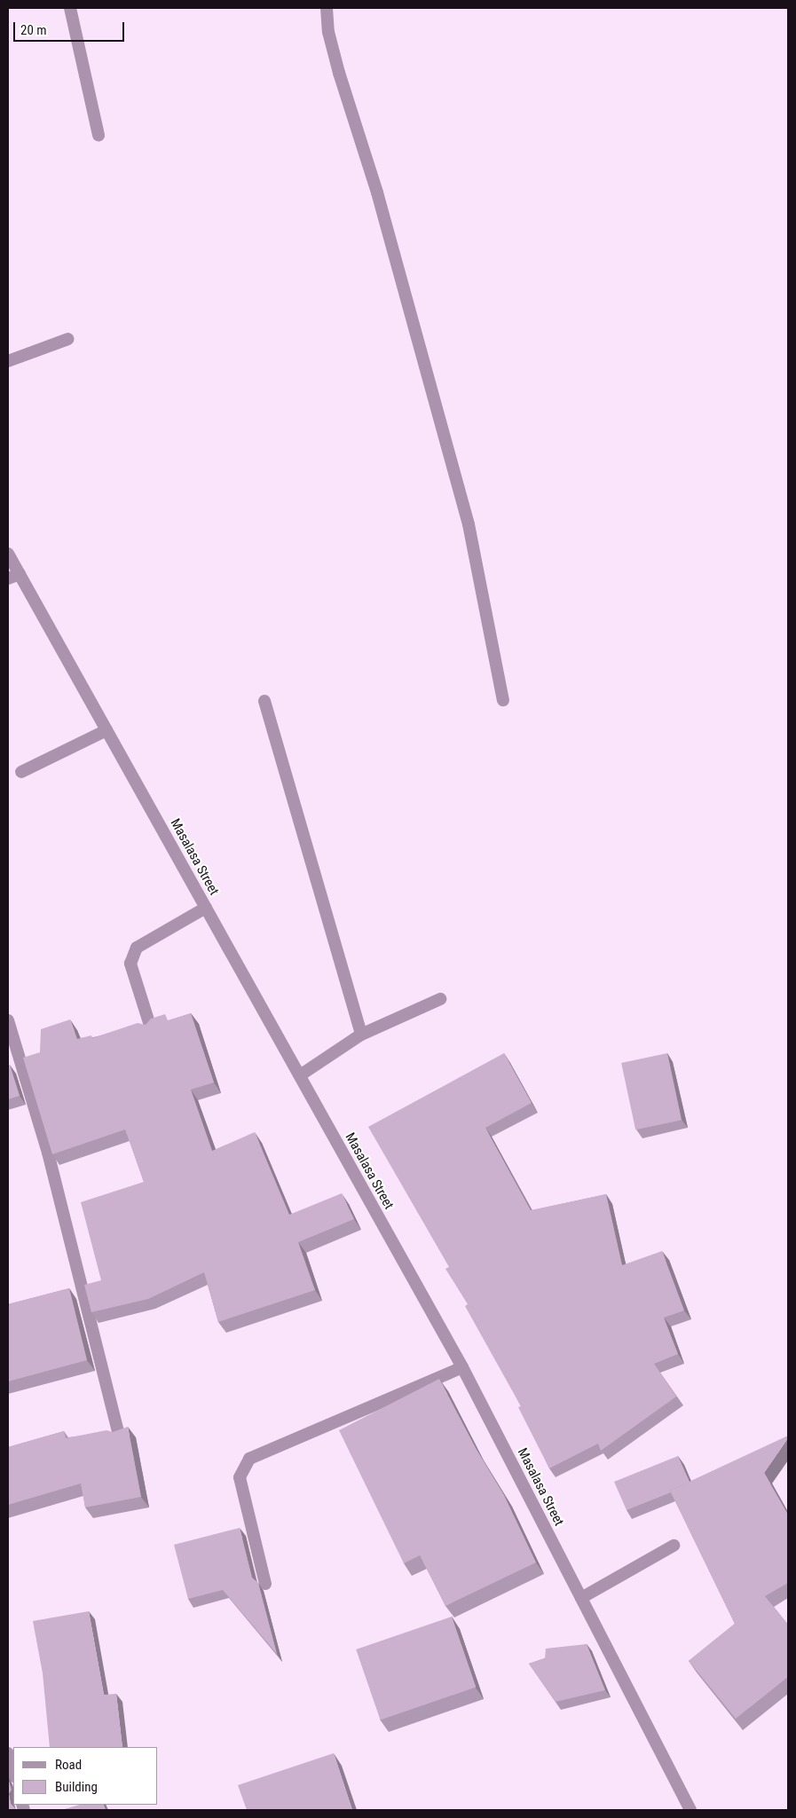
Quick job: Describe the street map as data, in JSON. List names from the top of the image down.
{
  "streets": {
    "street": ["Masalasa Street"]
  },
  "legend": ["Road", "Building"],
  "scale_bar": "20 m"
}
